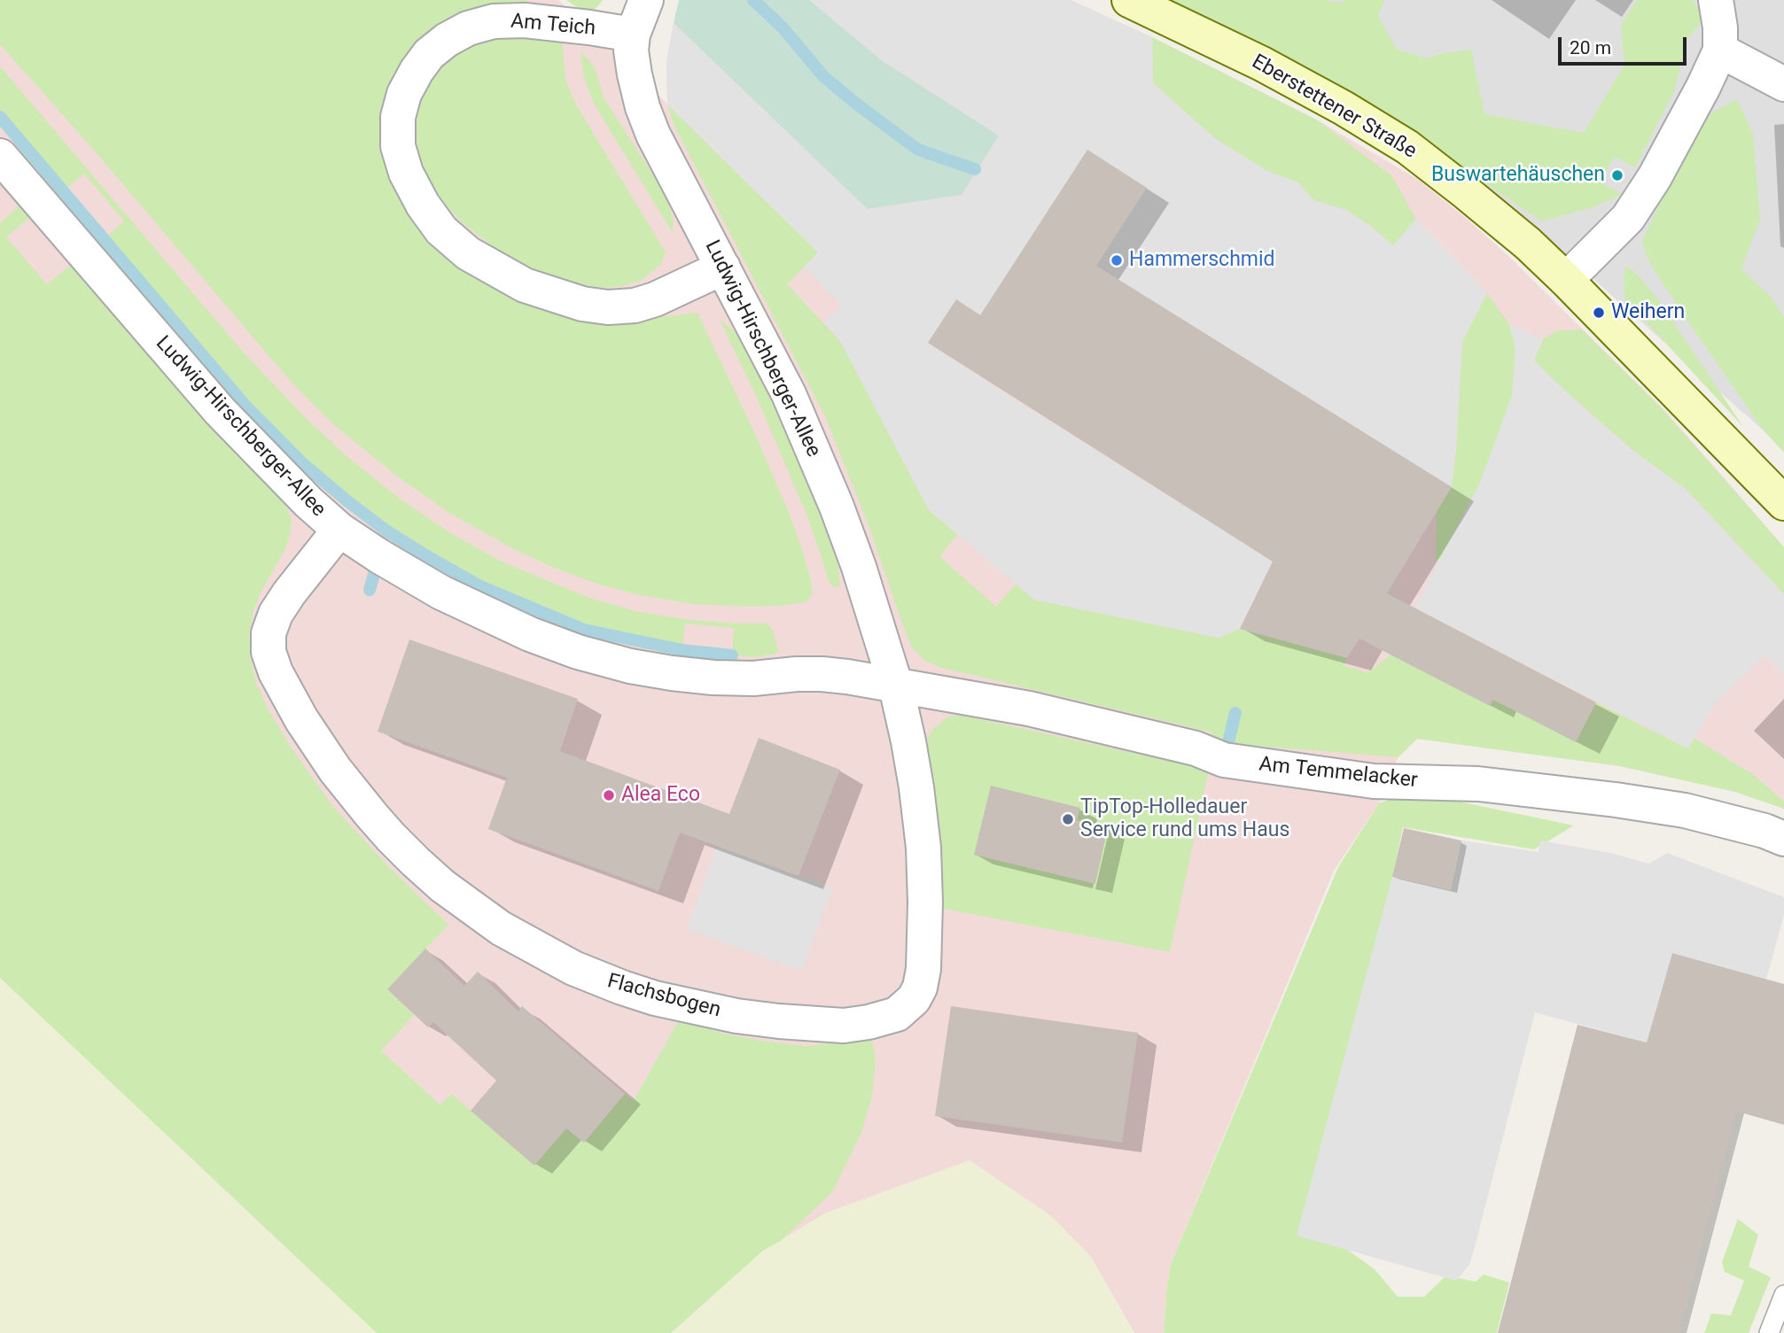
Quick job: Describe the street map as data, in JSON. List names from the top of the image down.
{
  "streets": {
    "main road": ["Eberstettener Straße"],
    "street": [
      "Am Teich",
      "Ludwig-Hirschberger-Allee",
      "Am Temmelacker",
      "Flachsbogen"
    ]
  },
  "crossings": [
    ["Am Teich", "Ludwig-Hirschberger-Allee"],
    ["Ludwig-Hirschberger-Allee", "Am Temmelacker"],
    ["Ludwig-Hirschberger-Allee", "Flachsbogen"],
    ["Am Temmelacker", "Flachsbogen"]
  ],
  "places": [
    "Buswartehäuschen",
    "Hammerschmid",
    "Weihern",
    "Alea Eco",
    "TipTop-Holledauer Service rund ums Haus"
  ],
  "scale_bar": "20 m"
}
